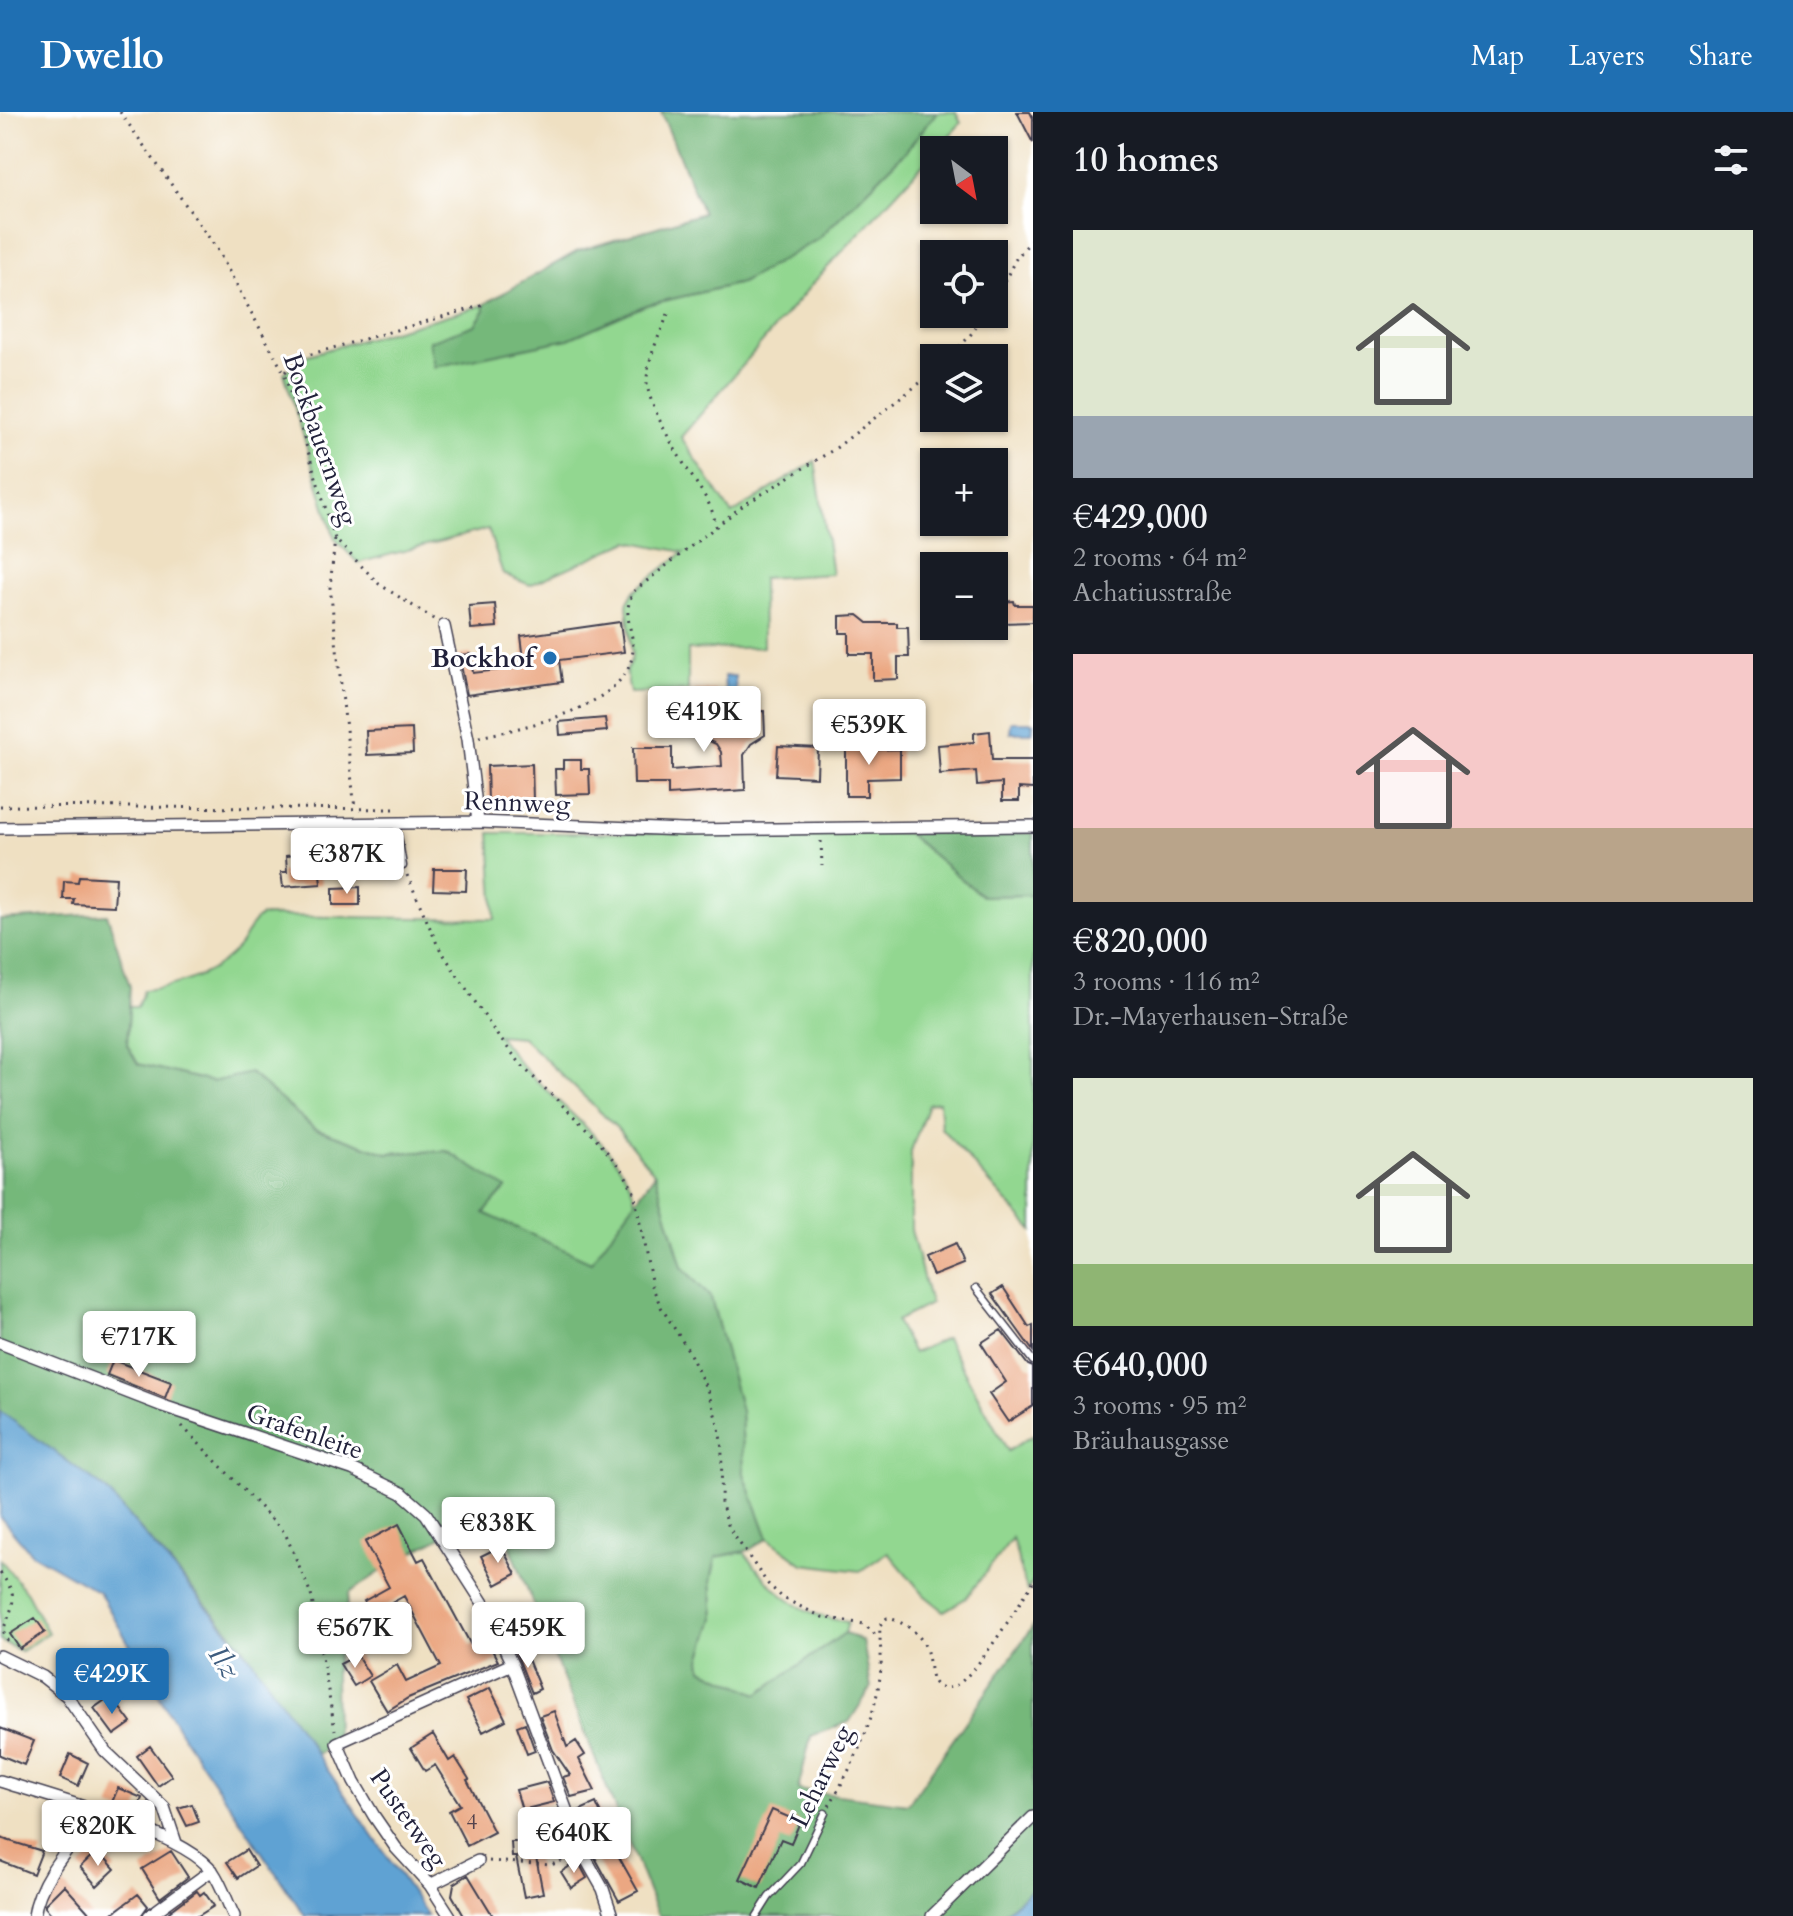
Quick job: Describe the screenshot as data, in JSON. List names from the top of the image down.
{
  "streets": {
    "street": ["Rennweg", "Grafenleite", "Pustetweg"],
    "lane": ["Leharweg"],
    "path": ["Bockbauernweg"]
  },
  "water": ["Ilz"],
  "places": ["Bockhof"],
  "house_numbers": ["4"],
  "north": "bottom right",
  "page": {
    "header": "Dwello",
    "nav": ["Map", "Layers", "Share"],
    "heading": "10 homes",
    "map_buttons": ["+", "−"],
    "list": [
      {
        "name": "€429,000",
        "note": "2 rooms · 64 m² · Achatiusstraße"
      },
      {
        "name": "€820,000",
        "note": "3 rooms · 116 m² · Dr.-Mayerhausen-Straße"
      },
      {
        "name": "€640,000",
        "note": "3 rooms · 95 m² · Bräuhausgasse"
      }
    ],
    "price": [
      "€419K",
      "€539K",
      "€387K",
      "€717K",
      "€838K",
      "€567K",
      "€459K",
      "€429K",
      "€820K",
      "€640K"
    ]
  }
}
